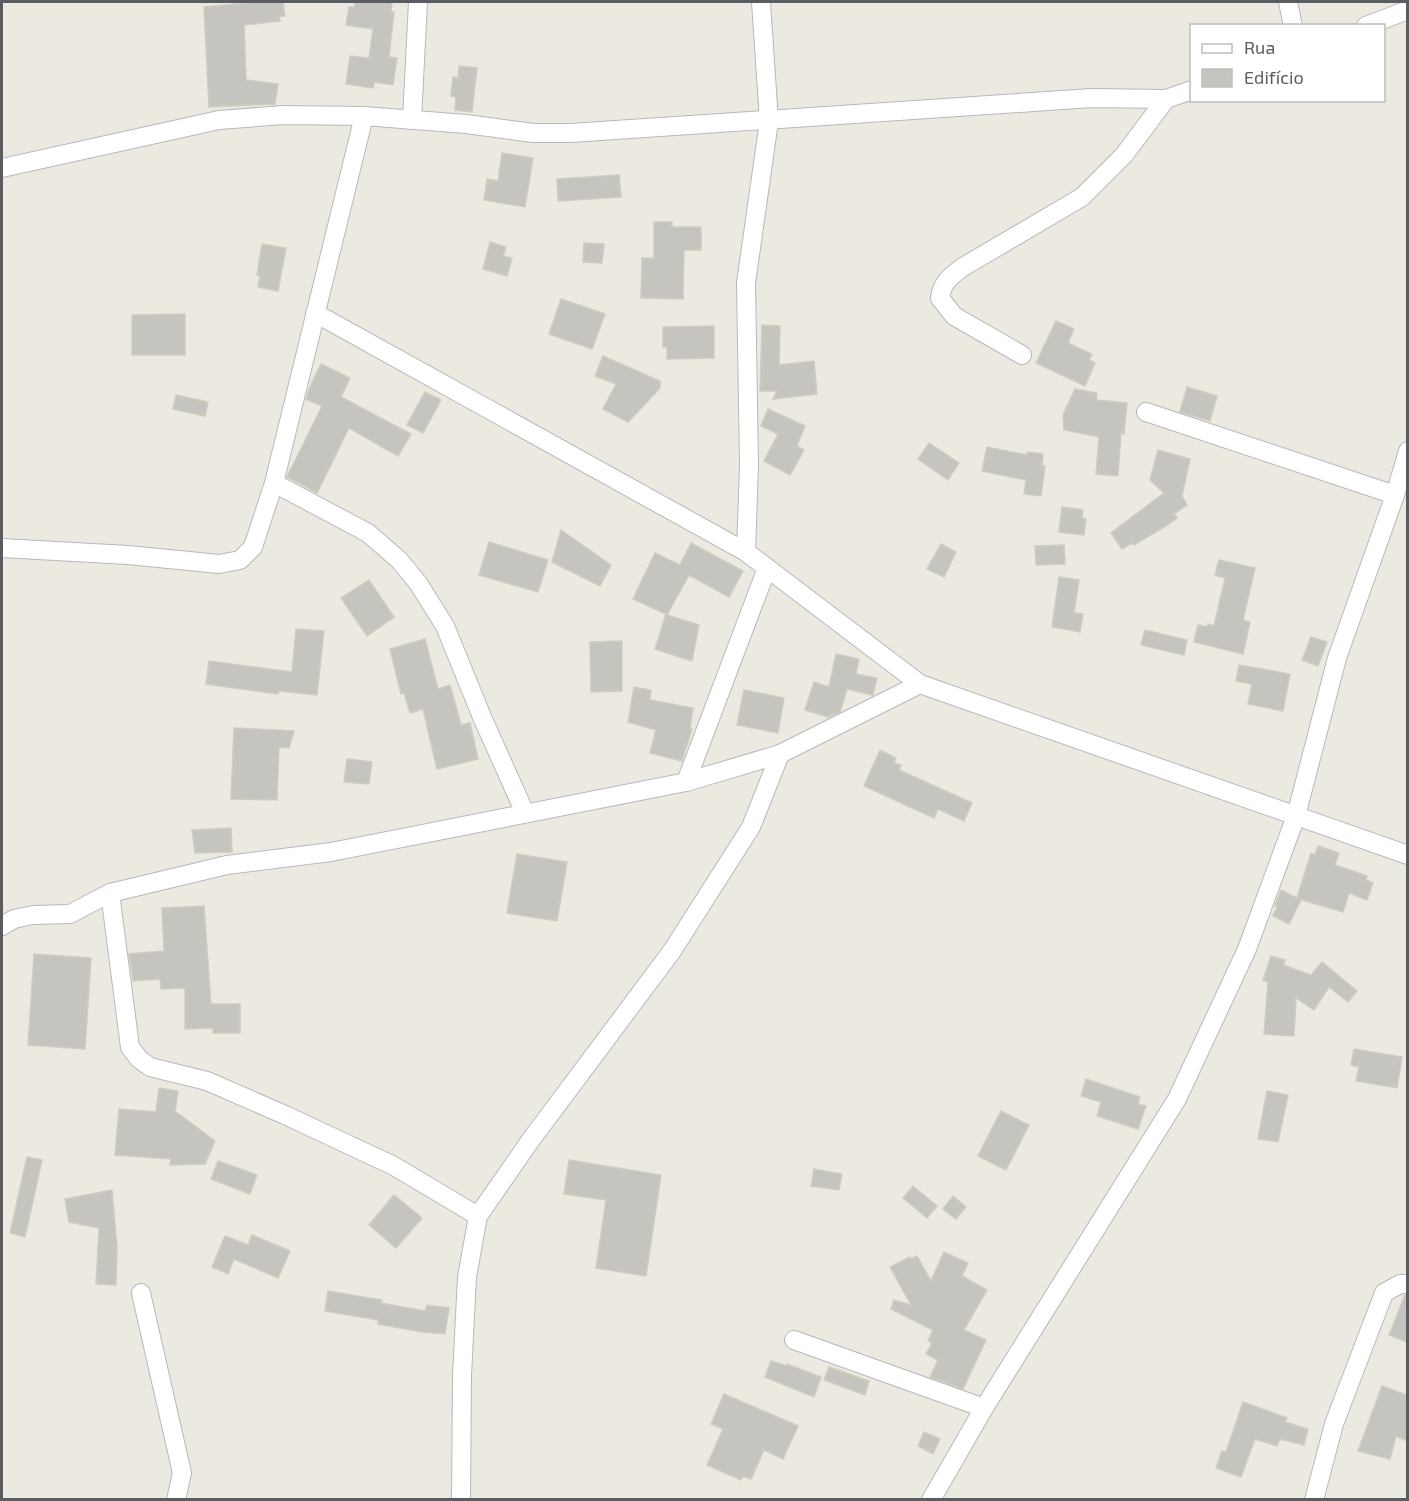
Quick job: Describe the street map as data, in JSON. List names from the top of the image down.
{
  "legend": ["Rua", "Edifício"]
}
